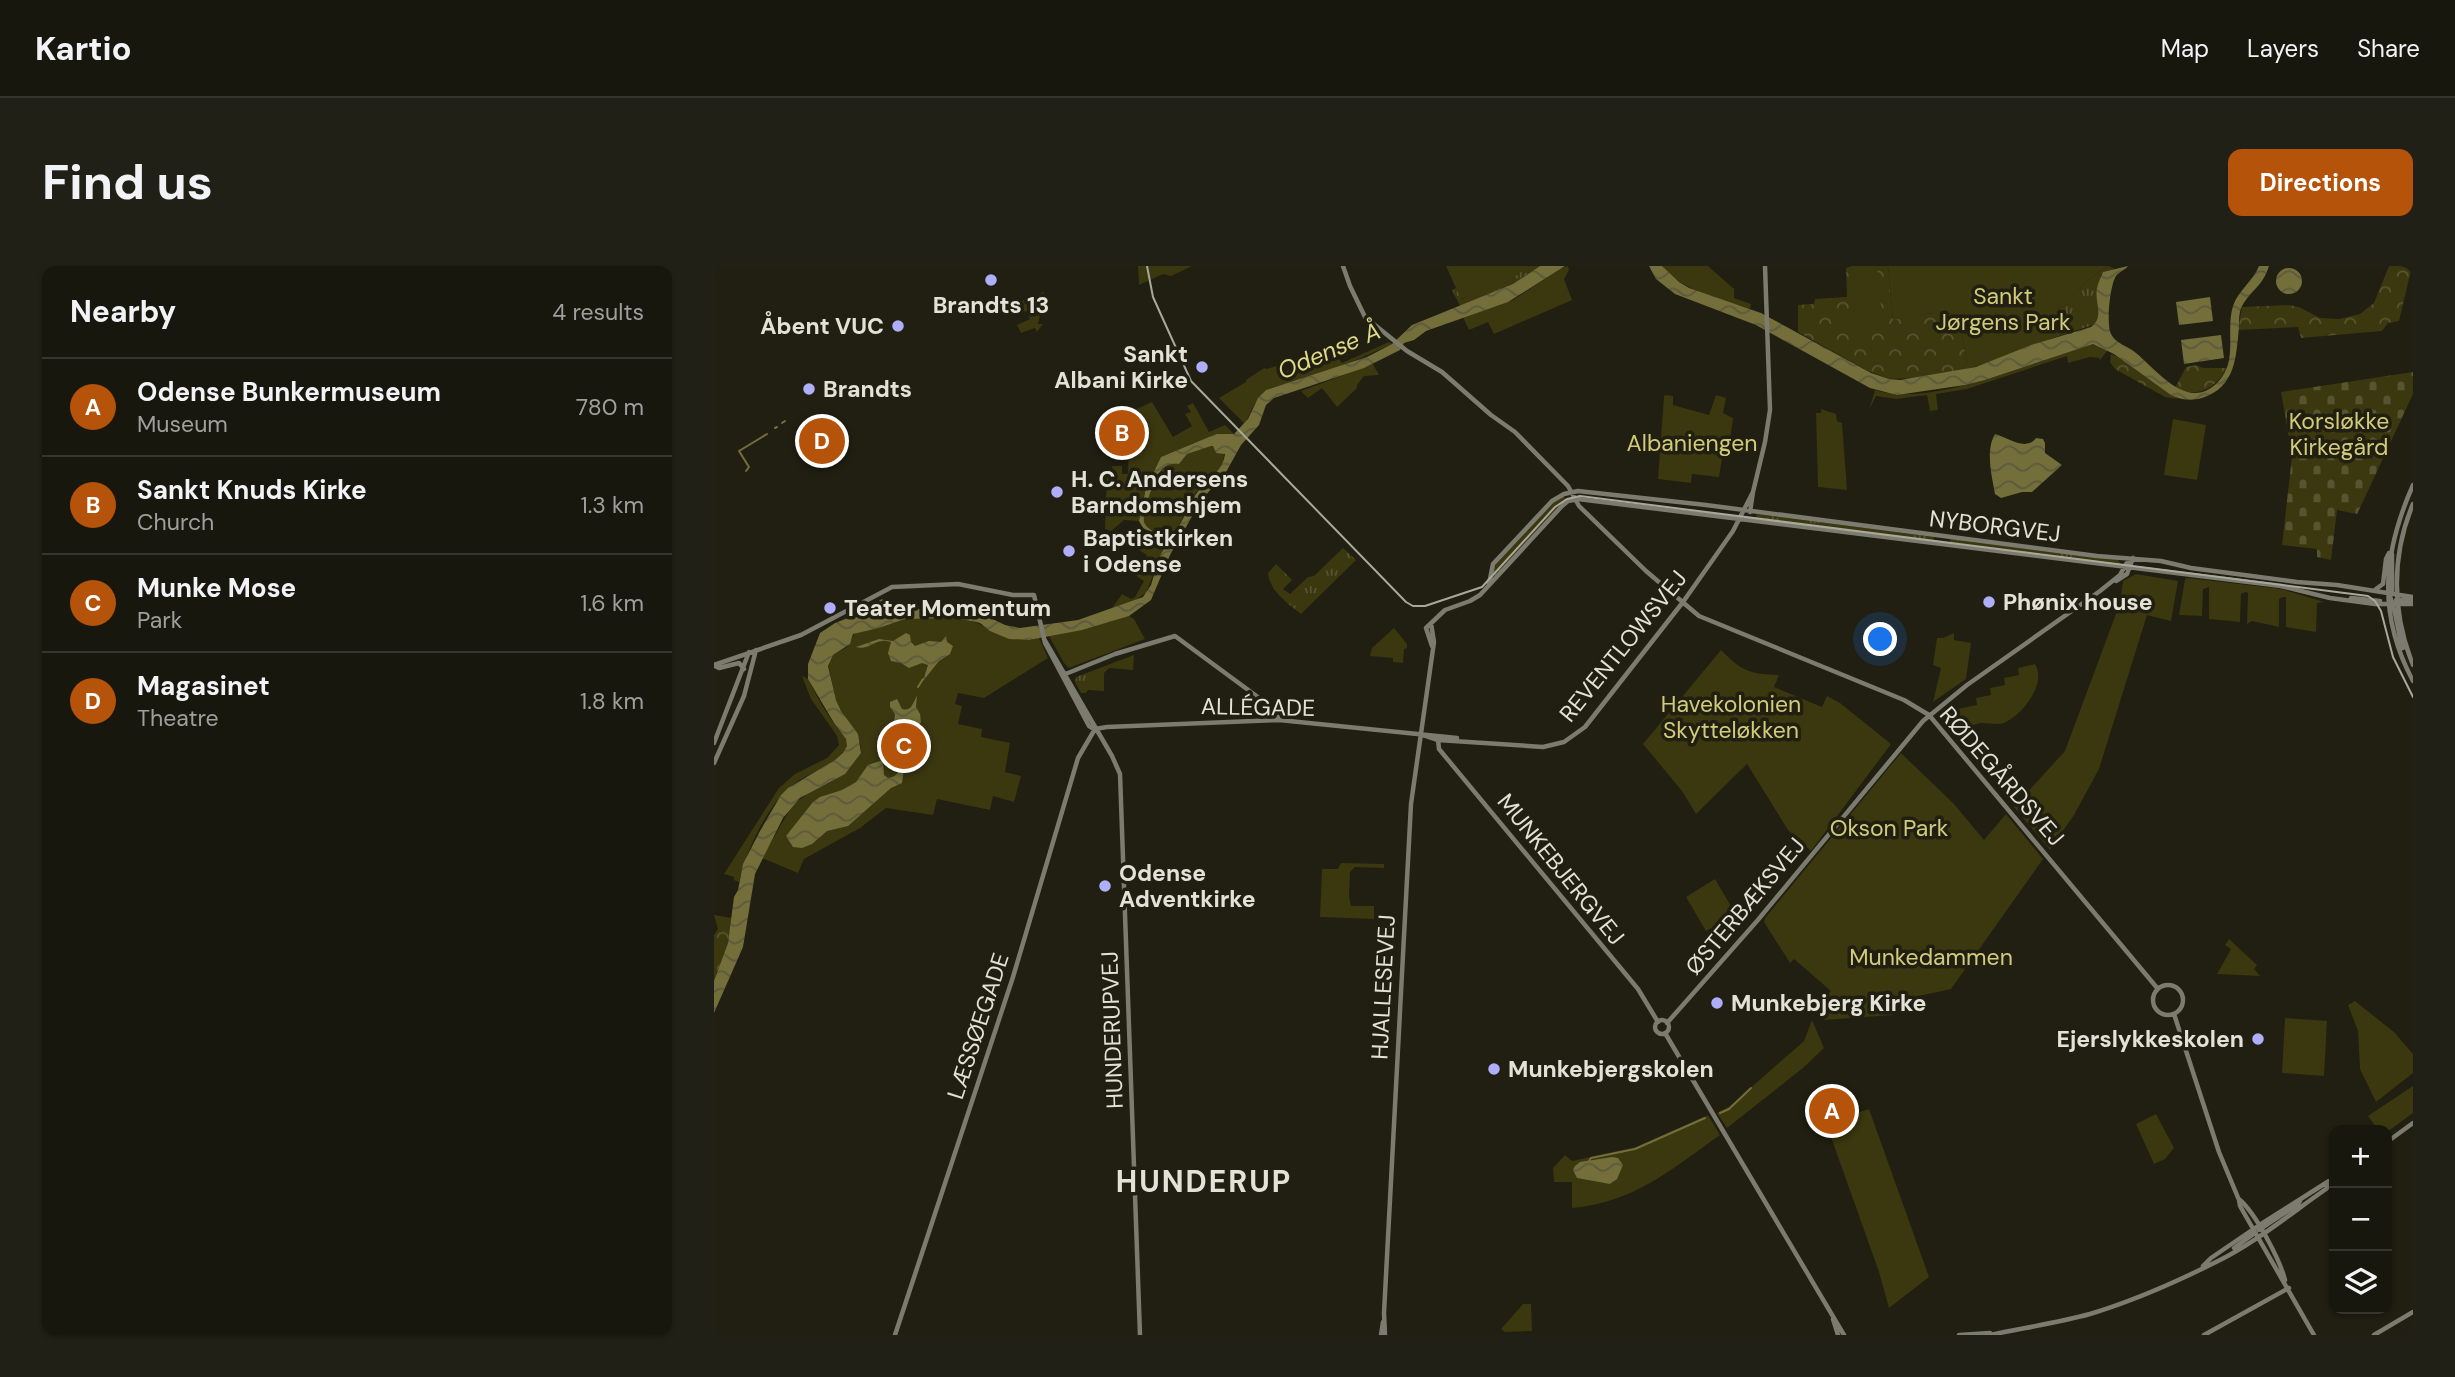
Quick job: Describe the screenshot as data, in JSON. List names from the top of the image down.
{
  "streets": {
    "street": [
      "NYBORGVEJ",
      "REVENTLOWSVEJ",
      "ALLÉGADE",
      "RØDEGÅRDSVEJ",
      "MUNKEBJERGVEJ",
      "ØSTERBÆKSVEJ",
      "HJALLESEVEJ",
      "LÆSSØEGADE",
      "HUNDERUPVEJ"
    ]
  },
  "crossings": [
    ["NYBORGVEJ", "REVENTLOWSVEJ"],
    ["NYBORGVEJ", "RØDEGÅRDSVEJ"],
    ["NYBORGVEJ", "ØSTERBÆKSVEJ"],
    ["REVENTLOWSVEJ", "ALLÉGADE"],
    ["REVENTLOWSVEJ", "RØDEGÅRDSVEJ"],
    ["REVENTLOWSVEJ", "MUNKEBJERGVEJ"],
    ["REVENTLOWSVEJ", "HJALLESEVEJ"],
    ["ALLÉGADE", "HJALLESEVEJ"],
    ["ALLÉGADE", "LÆSSØEGADE"],
    ["ALLÉGADE", "HUNDERUPVEJ"],
    ["RØDEGÅRDSVEJ", "ØSTERBÆKSVEJ"],
    ["MUNKEBJERGVEJ", "ØSTERBÆKSVEJ"],
    ["LÆSSØEGADE", "HUNDERUPVEJ"]
  ],
  "districts": ["HUNDERUP"],
  "water": ["Odense Å"],
  "parks": [
    "Sankt Jørgens Park",
    "Korsløkke Kirkegård",
    "Albaniengen",
    "Havekolonien Skytteløkken",
    "Okson Park",
    "Munkedammen"
  ],
  "places": [
    "Brandts 13",
    "Åbent VUC",
    "Sankt Albani Kirke",
    "Brandts",
    "H. C. Andersens Barndomshjem",
    "Baptistkirken i Odense",
    "Phønix house",
    "Teater Momentum",
    "Odense Adventkirke",
    "Munkebjerg Kirke",
    "Ejerslykkeskolen",
    "Munkebjergskolen"
  ],
  "page": {
    "header": "Kartio",
    "nav": ["Map", "Layers", "Share"],
    "buttons": "Directions",
    "title": "Find us",
    "heading": ["Nearby", "4 results"],
    "list": [
      {
        "mark": "A",
        "name": "Odense Bunkermuseum",
        "note": "Museum",
        "value": "780 m"
      },
      {
        "mark": "B",
        "name": "Sankt Knuds Kirke",
        "note": "Church",
        "value": "1.3 km"
      },
      {
        "mark": "C",
        "name": "Munke Mose",
        "note": "Park",
        "value": "1.6 km"
      },
      {
        "mark": "D",
        "name": "Magasinet",
        "note": "Theatre",
        "value": "1.8 km"
      }
    ],
    "pins": [
      "B",
      "D",
      "C",
      "A"
    ],
    "map_buttons": ["+", "−"]
  }
}
